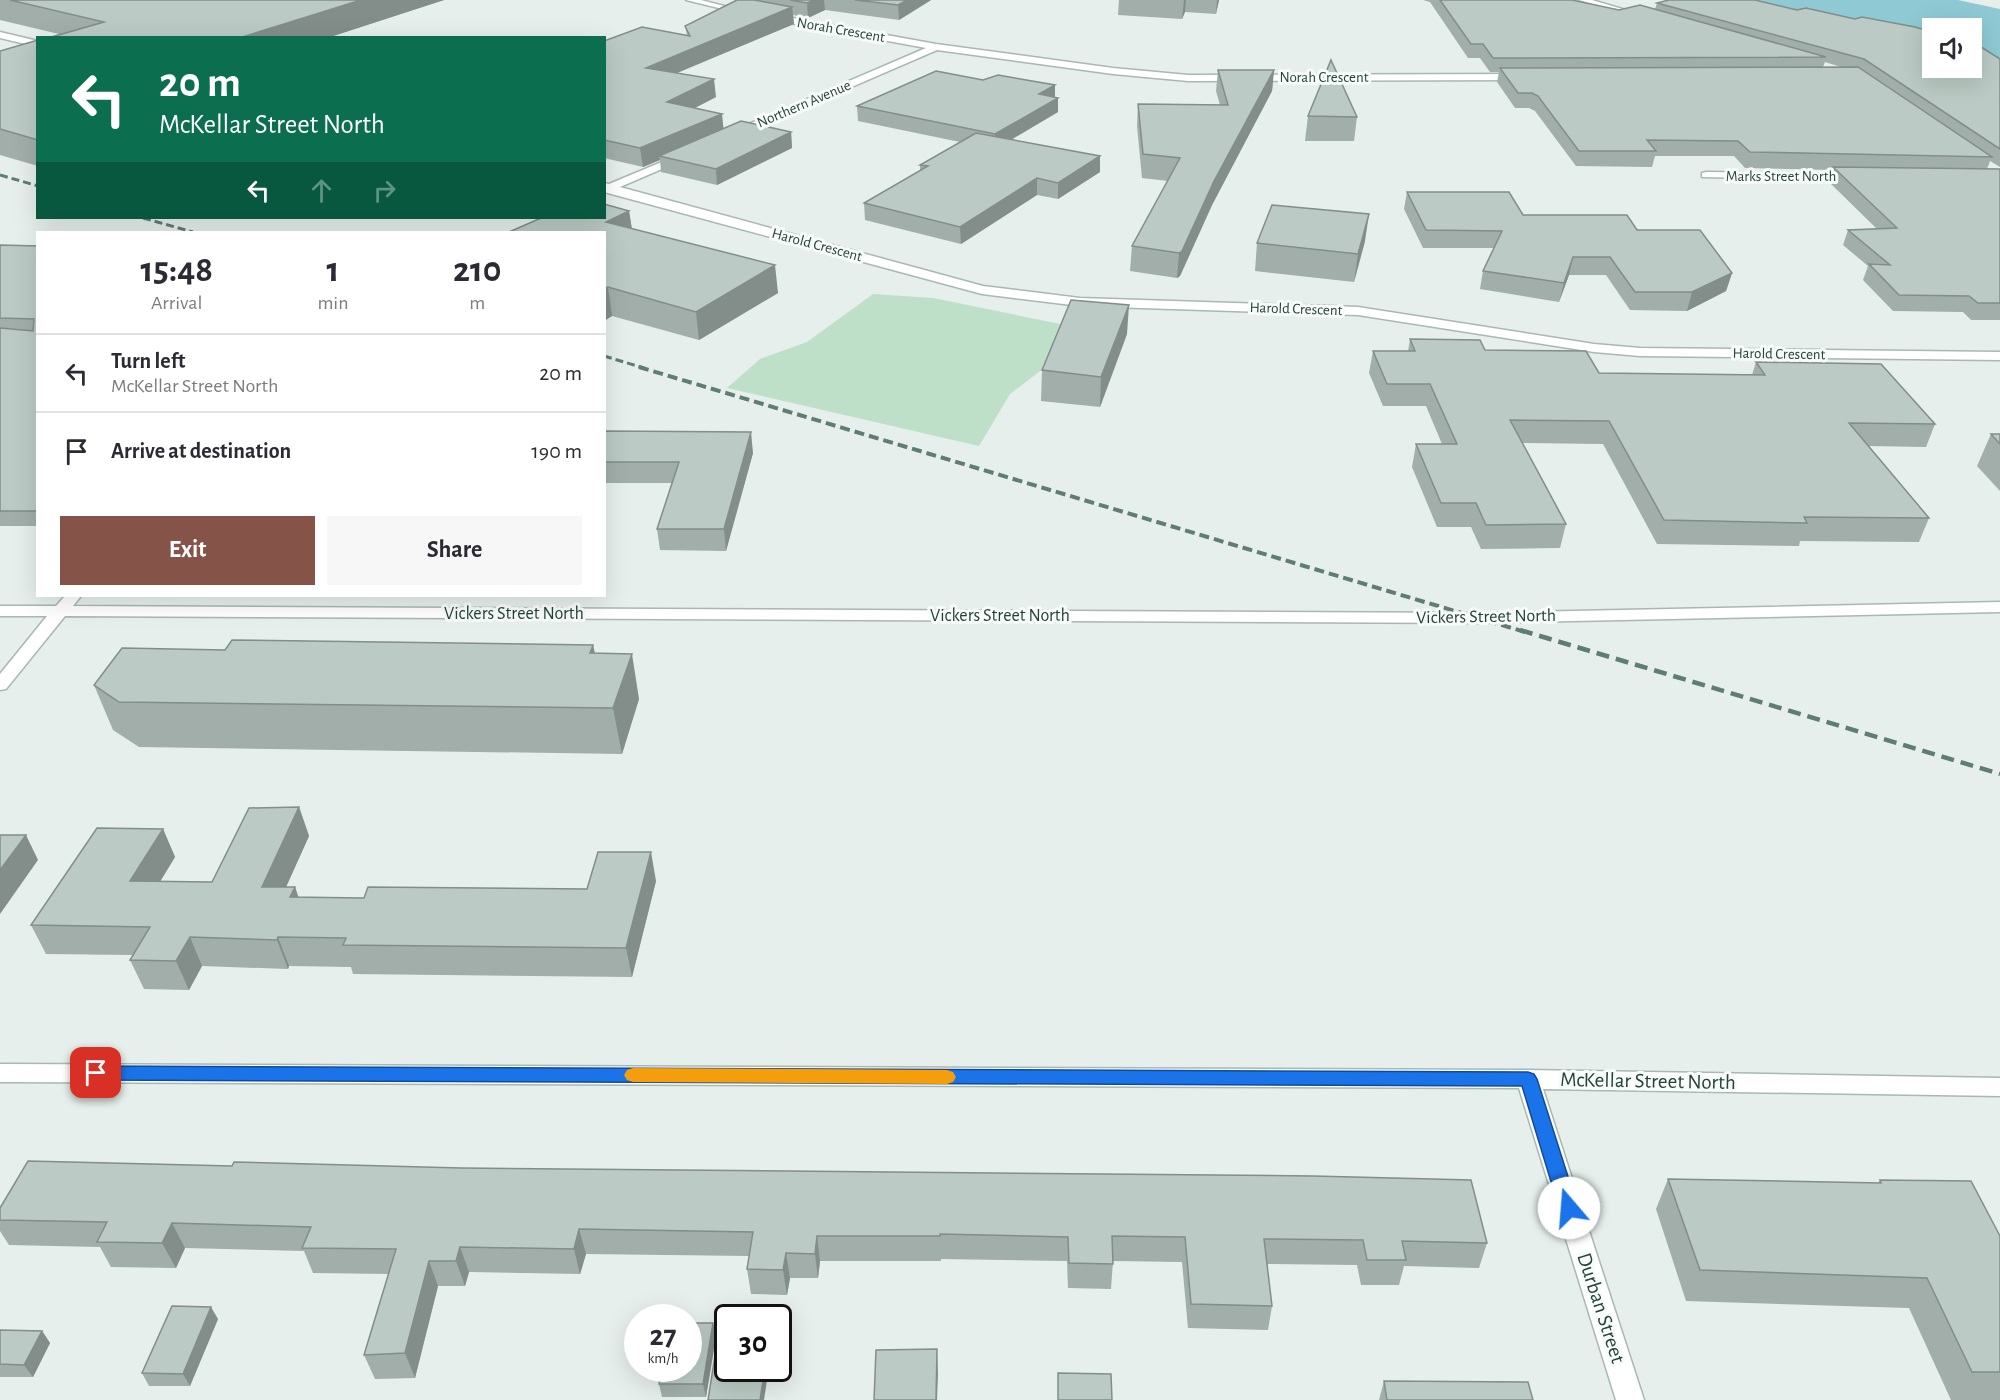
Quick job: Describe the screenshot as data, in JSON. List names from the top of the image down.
{
  "streets": {
    "street": [
      "Norah Crescent",
      "Northern Avenue",
      "Marks Street North",
      "Harold Crescent",
      "Vickers Street North",
      "McKellar Street North",
      "Durban Street"
    ]
  },
  "crossings": [
    ["Norah Crescent", "Northern Avenue"],
    ["McKellar Street North", "Durban Street"]
  ],
  "page": {
    "turn": ["20 m", "McKellar Street North"],
    "eta": [
      "15:48",
      "Arrival",
      "1",
      "min",
      "210",
      "m"
    ],
    "list": [
      {
        "name": "Turn left",
        "note": "McKellar Street North",
        "value": "20 m"
      },
      {
        "name": "Arrive at destination",
        "value": "190 m"
      }
    ],
    "buttons": ["Exit", "Share"],
    "speed": "27 km/h",
    "limit": "30"
  }
}
